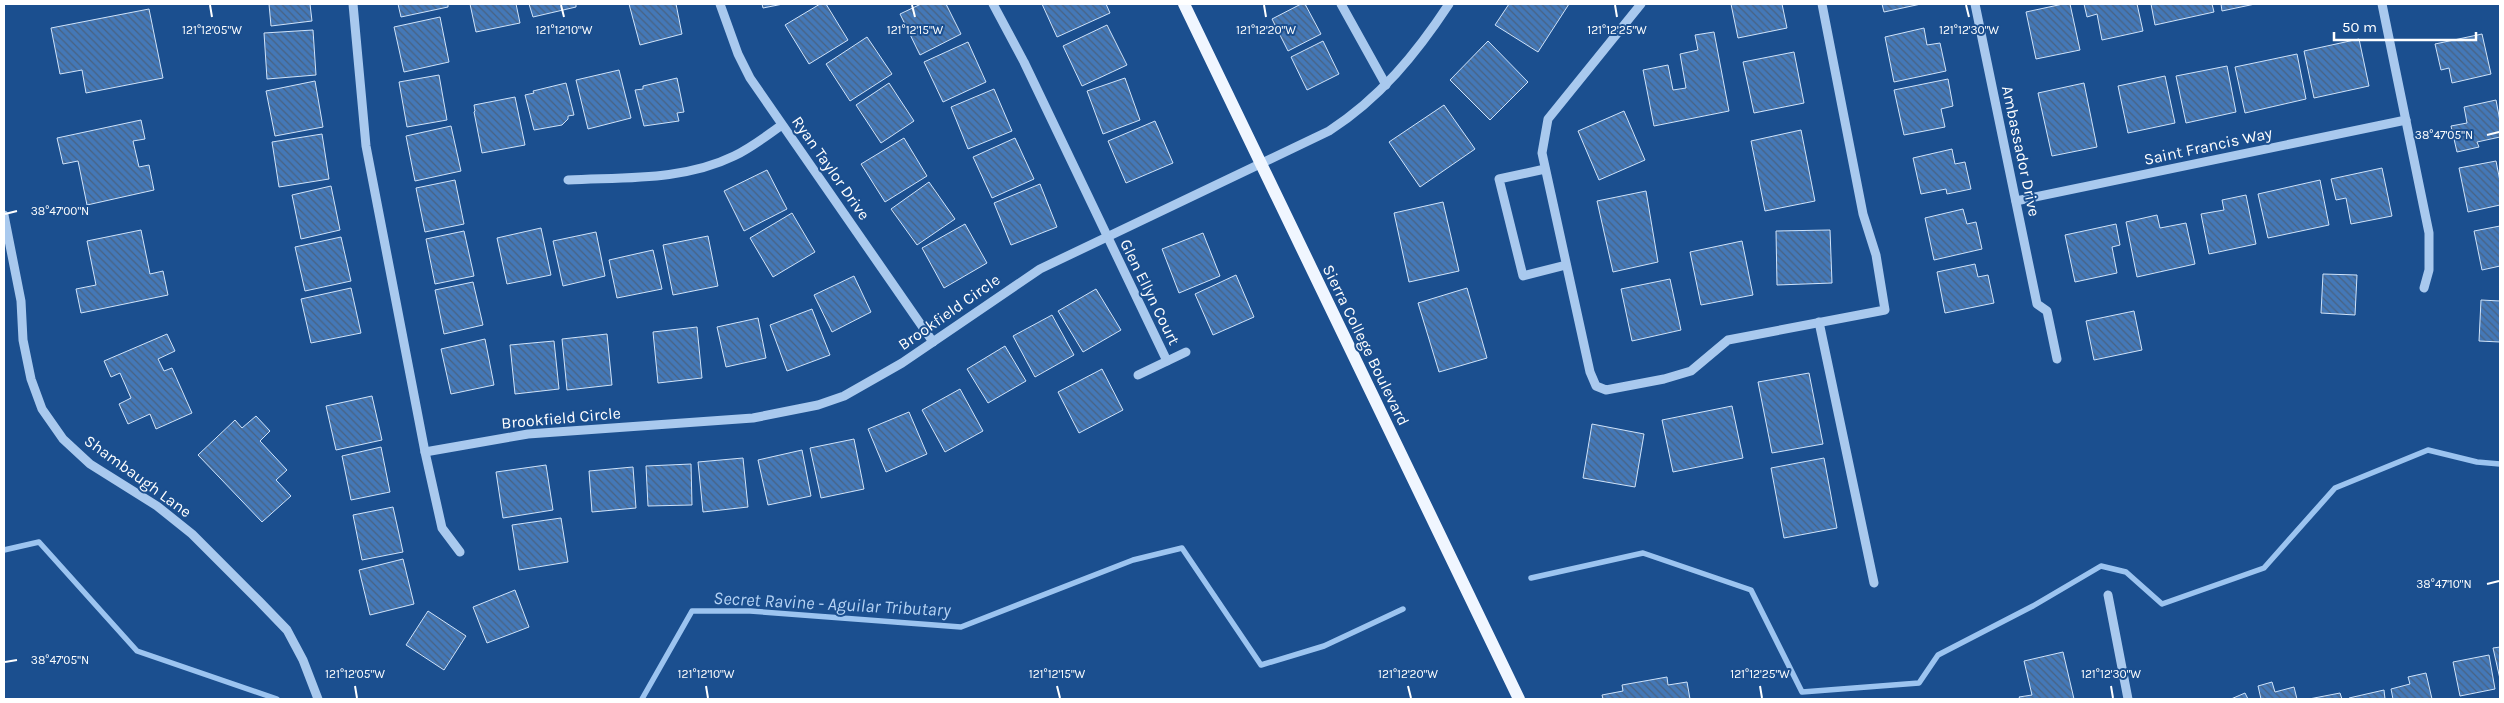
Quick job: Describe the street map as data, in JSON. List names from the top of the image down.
{
  "streets": {
    "main road": ["Sierra College Boulevard"],
    "street": [
      "Saint Francis Way",
      "Ambassador Drive",
      "Ryan Taylor Drive",
      "Glen Ellyn Court",
      "Brookfield Circle",
      "Shambaugh Lane"
    ]
  },
  "crossings": [
    ["Saint Francis Way", "Ambassador Drive"],
    ["Ryan Taylor Drive", "Brookfield Circle"],
    ["Glen Ellyn Court", "Brookfield Circle"],
    ["Brookfield Circle", "Sierra College Boulevard"]
  ],
  "water": ["Secret Ravine - Aguilar Tributary"],
  "scale_bar": "50 m",
  "coordinates": [
    "121°12'05\"W",
    "121°12'10\"W",
    "121°12'15\"W",
    "121°12'20\"W",
    "121°12'25\"W",
    "121°12'30\"W",
    "38°47'05\"N",
    "38°47'00\"N",
    "38°47'10\"N"
  ]
}
